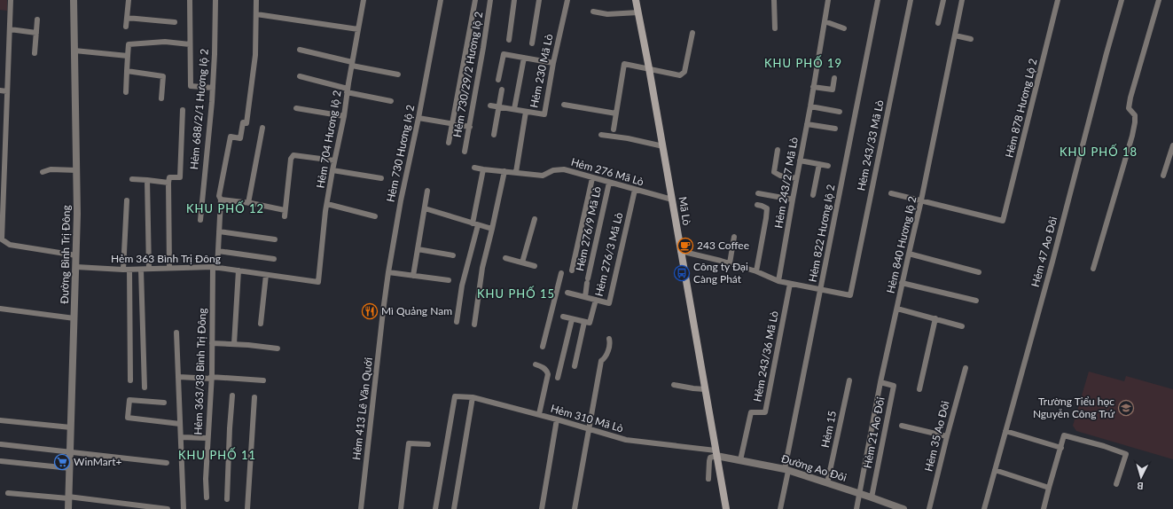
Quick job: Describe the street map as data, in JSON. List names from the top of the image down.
{
  "streets": {
    "main road": ["Mã Lò"],
    "street": [
      "Hẻm 230 Mã Lò",
      "Hẻm 730/29/2 Hương lộ 2",
      "Hẻm 878 Hương Lộ 2",
      "Hẻm 688/2/1 Hương lộ 2",
      "Hẻm 704 Hương lộ 2",
      "Hẻm 243/33 Mã Lò",
      "Hẻm 730 Hương lộ 2",
      "Hẻm 276 Mã Lò",
      "Hẻm 243/27 Mã Lò",
      "Hẻm 276/9 Mã Lò",
      "Hẻm 822 Hương lộ 2",
      "Hẻm 840 Hương lộ 2",
      "Hẻm 47 Ao Đôi",
      "Đường Bình Trị Đông",
      "Hẻm 276/3 Mã Lò",
      "Hẻm 363 Bình Trị Đông",
      "Hẻm 243/36 Mã Lò",
      "Hẻm 363/38 Bình Trị Đông",
      "Hẻm 413 Lê Văn Quới",
      "Hẻm 310 Mã Lò",
      "Hẻm 15",
      "Hẻm 21 Ao Đôi",
      "Hẻm 35 Ao Đôi",
      "Đường Ao Đôi"
    ]
  },
  "crossings": [
    ["Hẻm 878 Hương Lộ 2", "Hẻm 840 Hương lộ 2"],
    ["Hẻm 704 Hương lộ 2", "Hẻm 363 Bình Trị Đông"],
    ["Hẻm 243/33 Mã Lò", "Hẻm 822 Hương lộ 2"],
    ["Hẻm 730 Hương lộ 2", "Hẻm 413 Lê Văn Quới"],
    ["Hẻm 276 Mã Lò", "Mã Lò"],
    ["Hẻm 276 Mã Lò", "Hẻm 276/9 Mã Lò"],
    ["Hẻm 276 Mã Lò", "Hẻm 276/3 Mã Lò"],
    ["Mã Lò", "Hẻm 310 Mã Lò"],
    ["Mã Lò", "Đường Ao Đôi"],
    ["Hẻm 276/9 Mã Lò", "Hẻm 276/3 Mã Lò"],
    ["Hẻm 822 Hương lộ 2", "Đường Ao Đôi"],
    ["Hẻm 840 Hương lộ 2", "Hẻm 21 Ao Đôi"],
    ["Hẻm 840 Hương lộ 2", "Đường Ao Đôi"],
    ["Đường Bình Trị Đông", "Hẻm 363 Bình Trị Đông"],
    ["Hẻm 363 Bình Trị Đông", "Hẻm 363/38 Bình Trị Đông"],
    ["Hẻm 243/36 Mã Lò", "Đường Ao Đôi"],
    ["Hẻm 310 Mã Lò", "Đường Ao Đôi"],
    ["Hẻm 15", "Đường Ao Đôi"],
    ["Hẻm 21 Ao Đôi", "Đường Ao Đôi"]
  ],
  "districts": [
    "KHU PHỐ 19",
    "KHU PHỐ 18",
    "KHU PHỐ 12",
    "KHU PHỐ 15",
    "KHU PHỐ 11"
  ],
  "places": {
    "cafe": ["243 Coffee"],
    "bus stop": ["Công ty Đại Càng Phát"],
    "restaurant": ["Mì Quảng Nam"],
    "school or university": ["Trường Tiểu học Nguyễn Công Trứ"],
    "supermarket": ["WinMart+"]
  },
  "north": "bottom"
}
